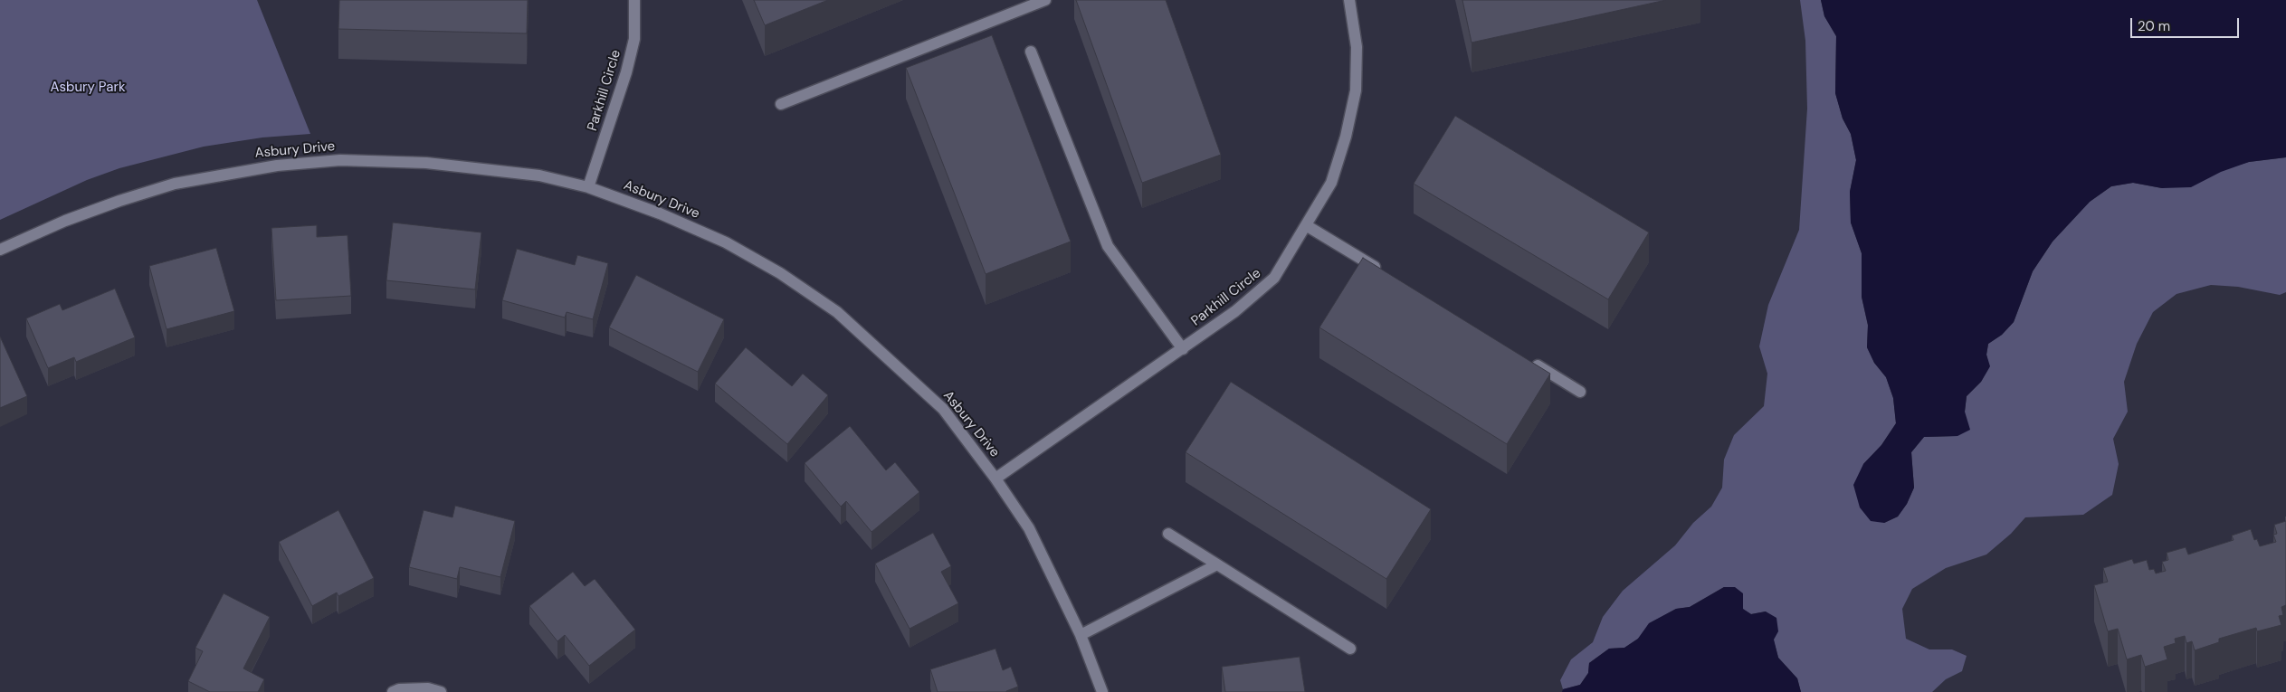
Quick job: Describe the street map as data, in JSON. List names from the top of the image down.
{
  "streets": {
    "street": ["Parkhill Circle", "Asbury Drive"]
  },
  "crossings": [
    ["Parkhill Circle", "Asbury Drive"]
  ],
  "parks": ["Asbury Park"],
  "scale_bar": "20 m"
}
